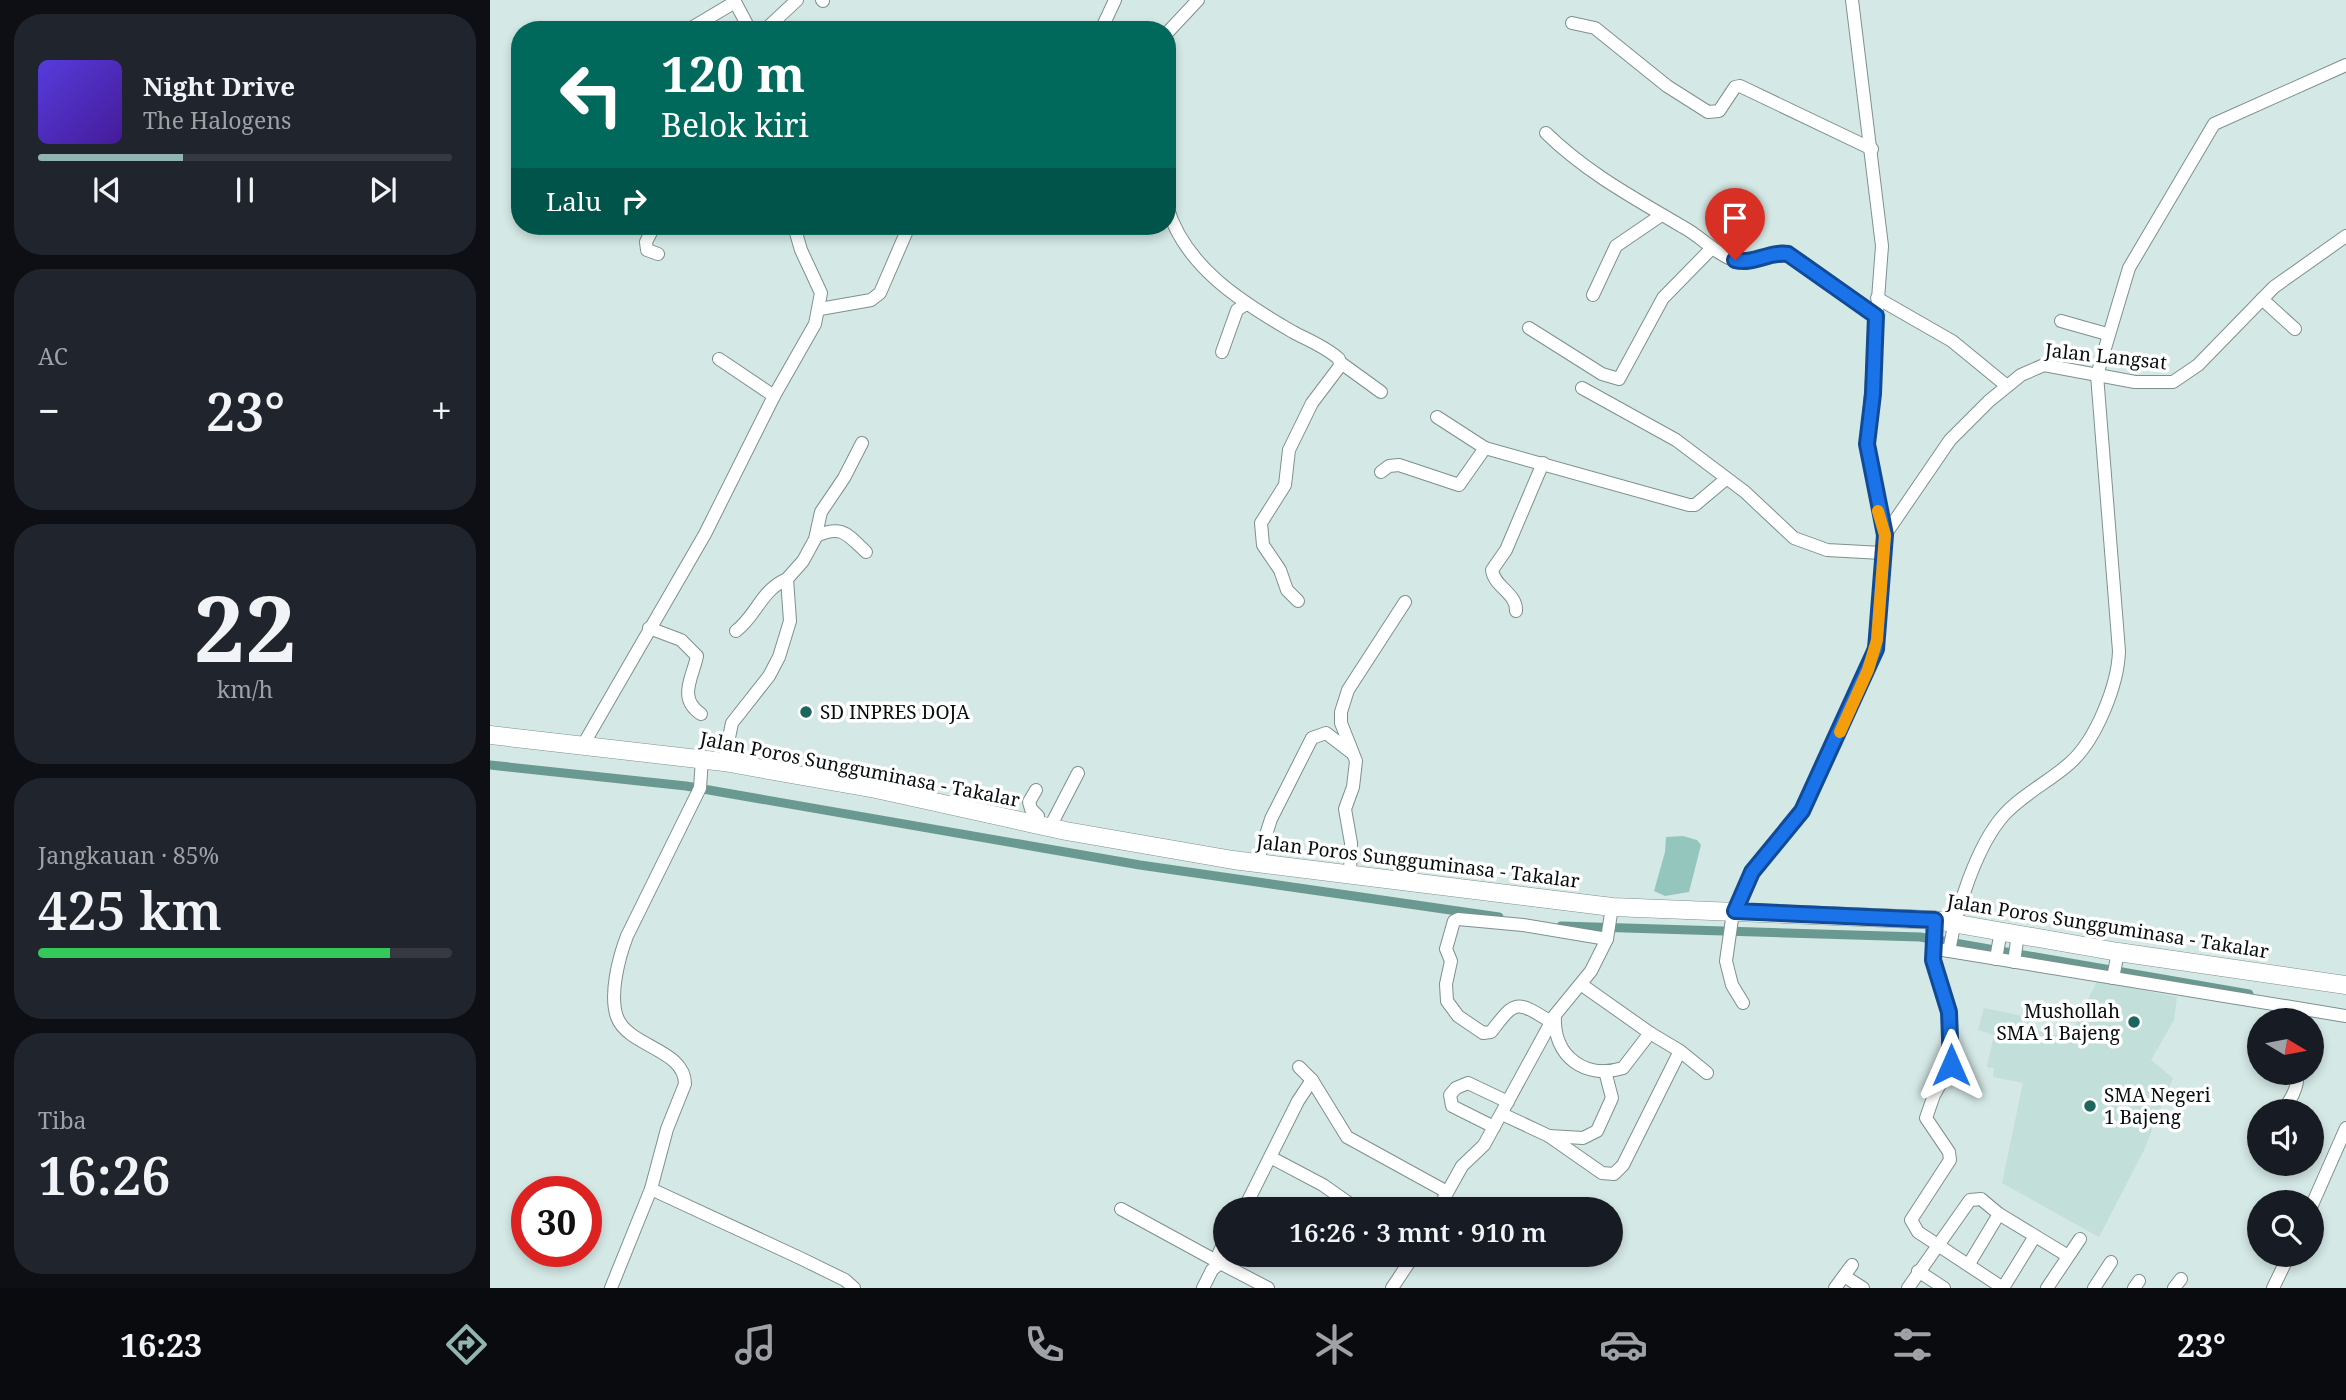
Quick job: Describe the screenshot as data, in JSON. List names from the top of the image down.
{
  "streets": {
    "highway": ["Jalan Poros Sungguminasa - Takalar"],
    "street": ["Jalan Langsat"]
  },
  "places": ["SD INPRES DOJA", "Mushollah SMA 1 Bajeng", "SMA Negeri 1 Bajeng"],
  "north": "right",
  "page": {
    "turn": ["120 m", "Belok kiri"],
    "song": ["Night Drive", "The Halogens"],
    "then": "Lalu",
    "tile": [
      "AC",
      ["22", "km/h"],
      ["Jangkauan · 85%", "425 km"],
      ["Tiba", "16:26"]
    ],
    "heat": ["−", "23°", "+"],
    "limit": "30",
    "trip": "16:26 · 3 mnt · 910 m",
    "tabs": ["16:23", "23°"]
  }
}
